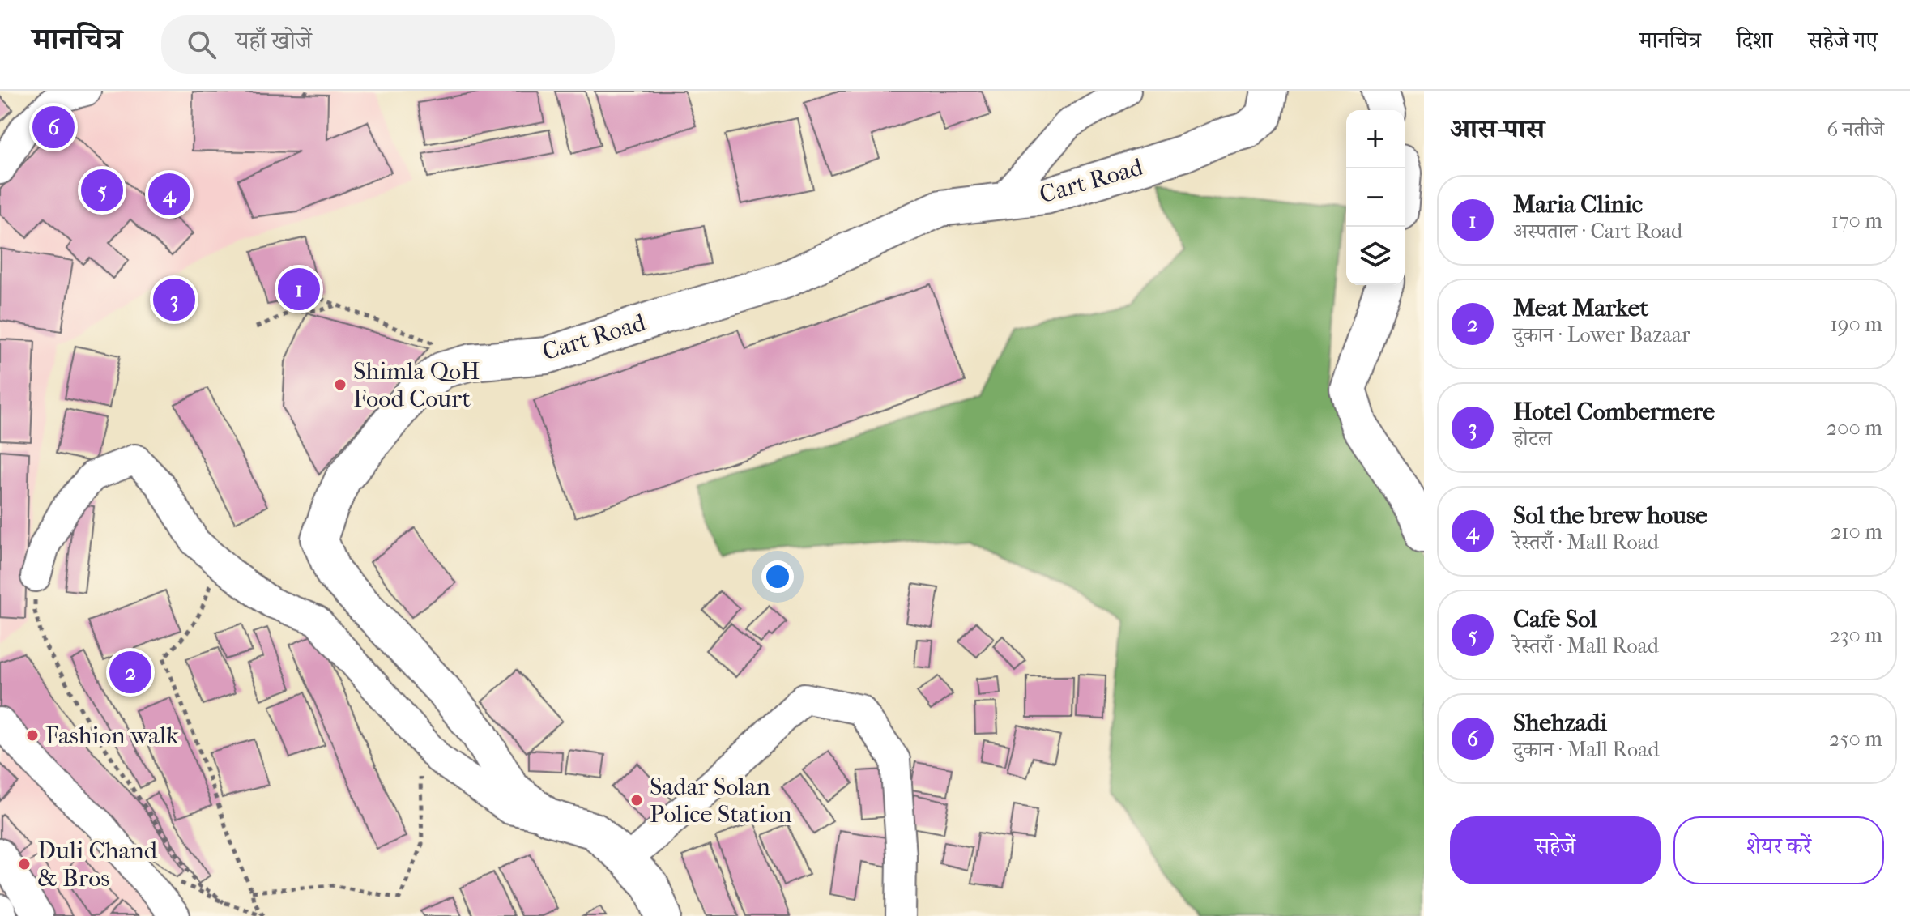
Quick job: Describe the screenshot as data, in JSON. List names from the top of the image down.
{
  "streets": {
    "main road": ["Cart Road"]
  },
  "places": [
    "Shimla QoH Food Court",
    "Fashion walk",
    "Sadar Solan Police Station",
    "Duli Chand & Bros"
  ],
  "page": {
    "header": "मानचित्र",
    "search": "यहाँ खोजें",
    "nav": ["मानचित्र", "दिशा", "सहेजे गए"],
    "heading": ["आस-पास", "6 नतीजे"],
    "pins": [
      "6",
      "5",
      "4",
      "1",
      "3",
      "2"
    ],
    "map_buttons": ["+", "−"],
    "list": [
      {
        "mark": "1",
        "name": "Maria Clinic",
        "note": "अस्पताल · Cart Road",
        "value": "170 m"
      },
      {
        "mark": "2",
        "name": "Meat Market",
        "note": "दुकान · Lower Bazaar",
        "value": "190 m"
      },
      {
        "mark": "3",
        "name": "Hotel Combermere",
        "note": "होटल",
        "value": "200 m"
      },
      {
        "mark": "4",
        "name": "Sol the brew house",
        "note": "रेस्तराँ · Mall Road",
        "value": "210 m"
      },
      {
        "mark": "5",
        "name": "Cafe Sol",
        "note": "रेस्तराँ · Mall Road",
        "value": "230 m"
      },
      {
        "mark": "6",
        "name": "Shehzadi",
        "note": "दुकान · Mall Road",
        "value": "250 m"
      }
    ],
    "buttons": ["सहेजें", "शेयर करें"]
  }
}
